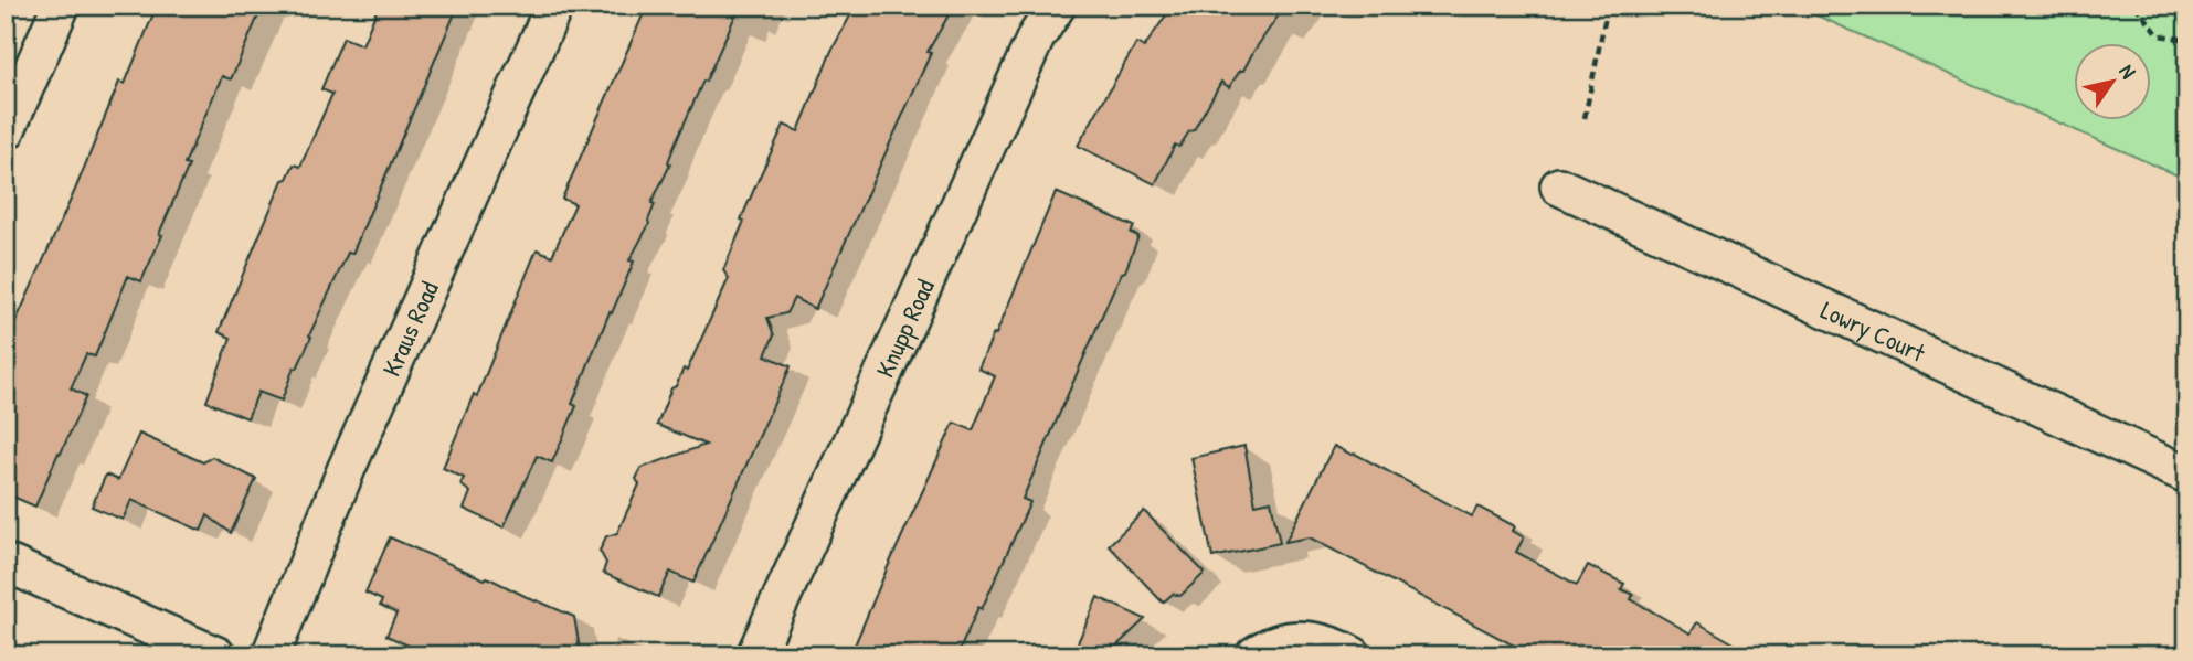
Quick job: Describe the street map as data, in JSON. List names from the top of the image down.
{
  "streets": {
    "street": ["Kraus Road", "Knupp Road", "Lowry Court"]
  },
  "north": "top right"
}
